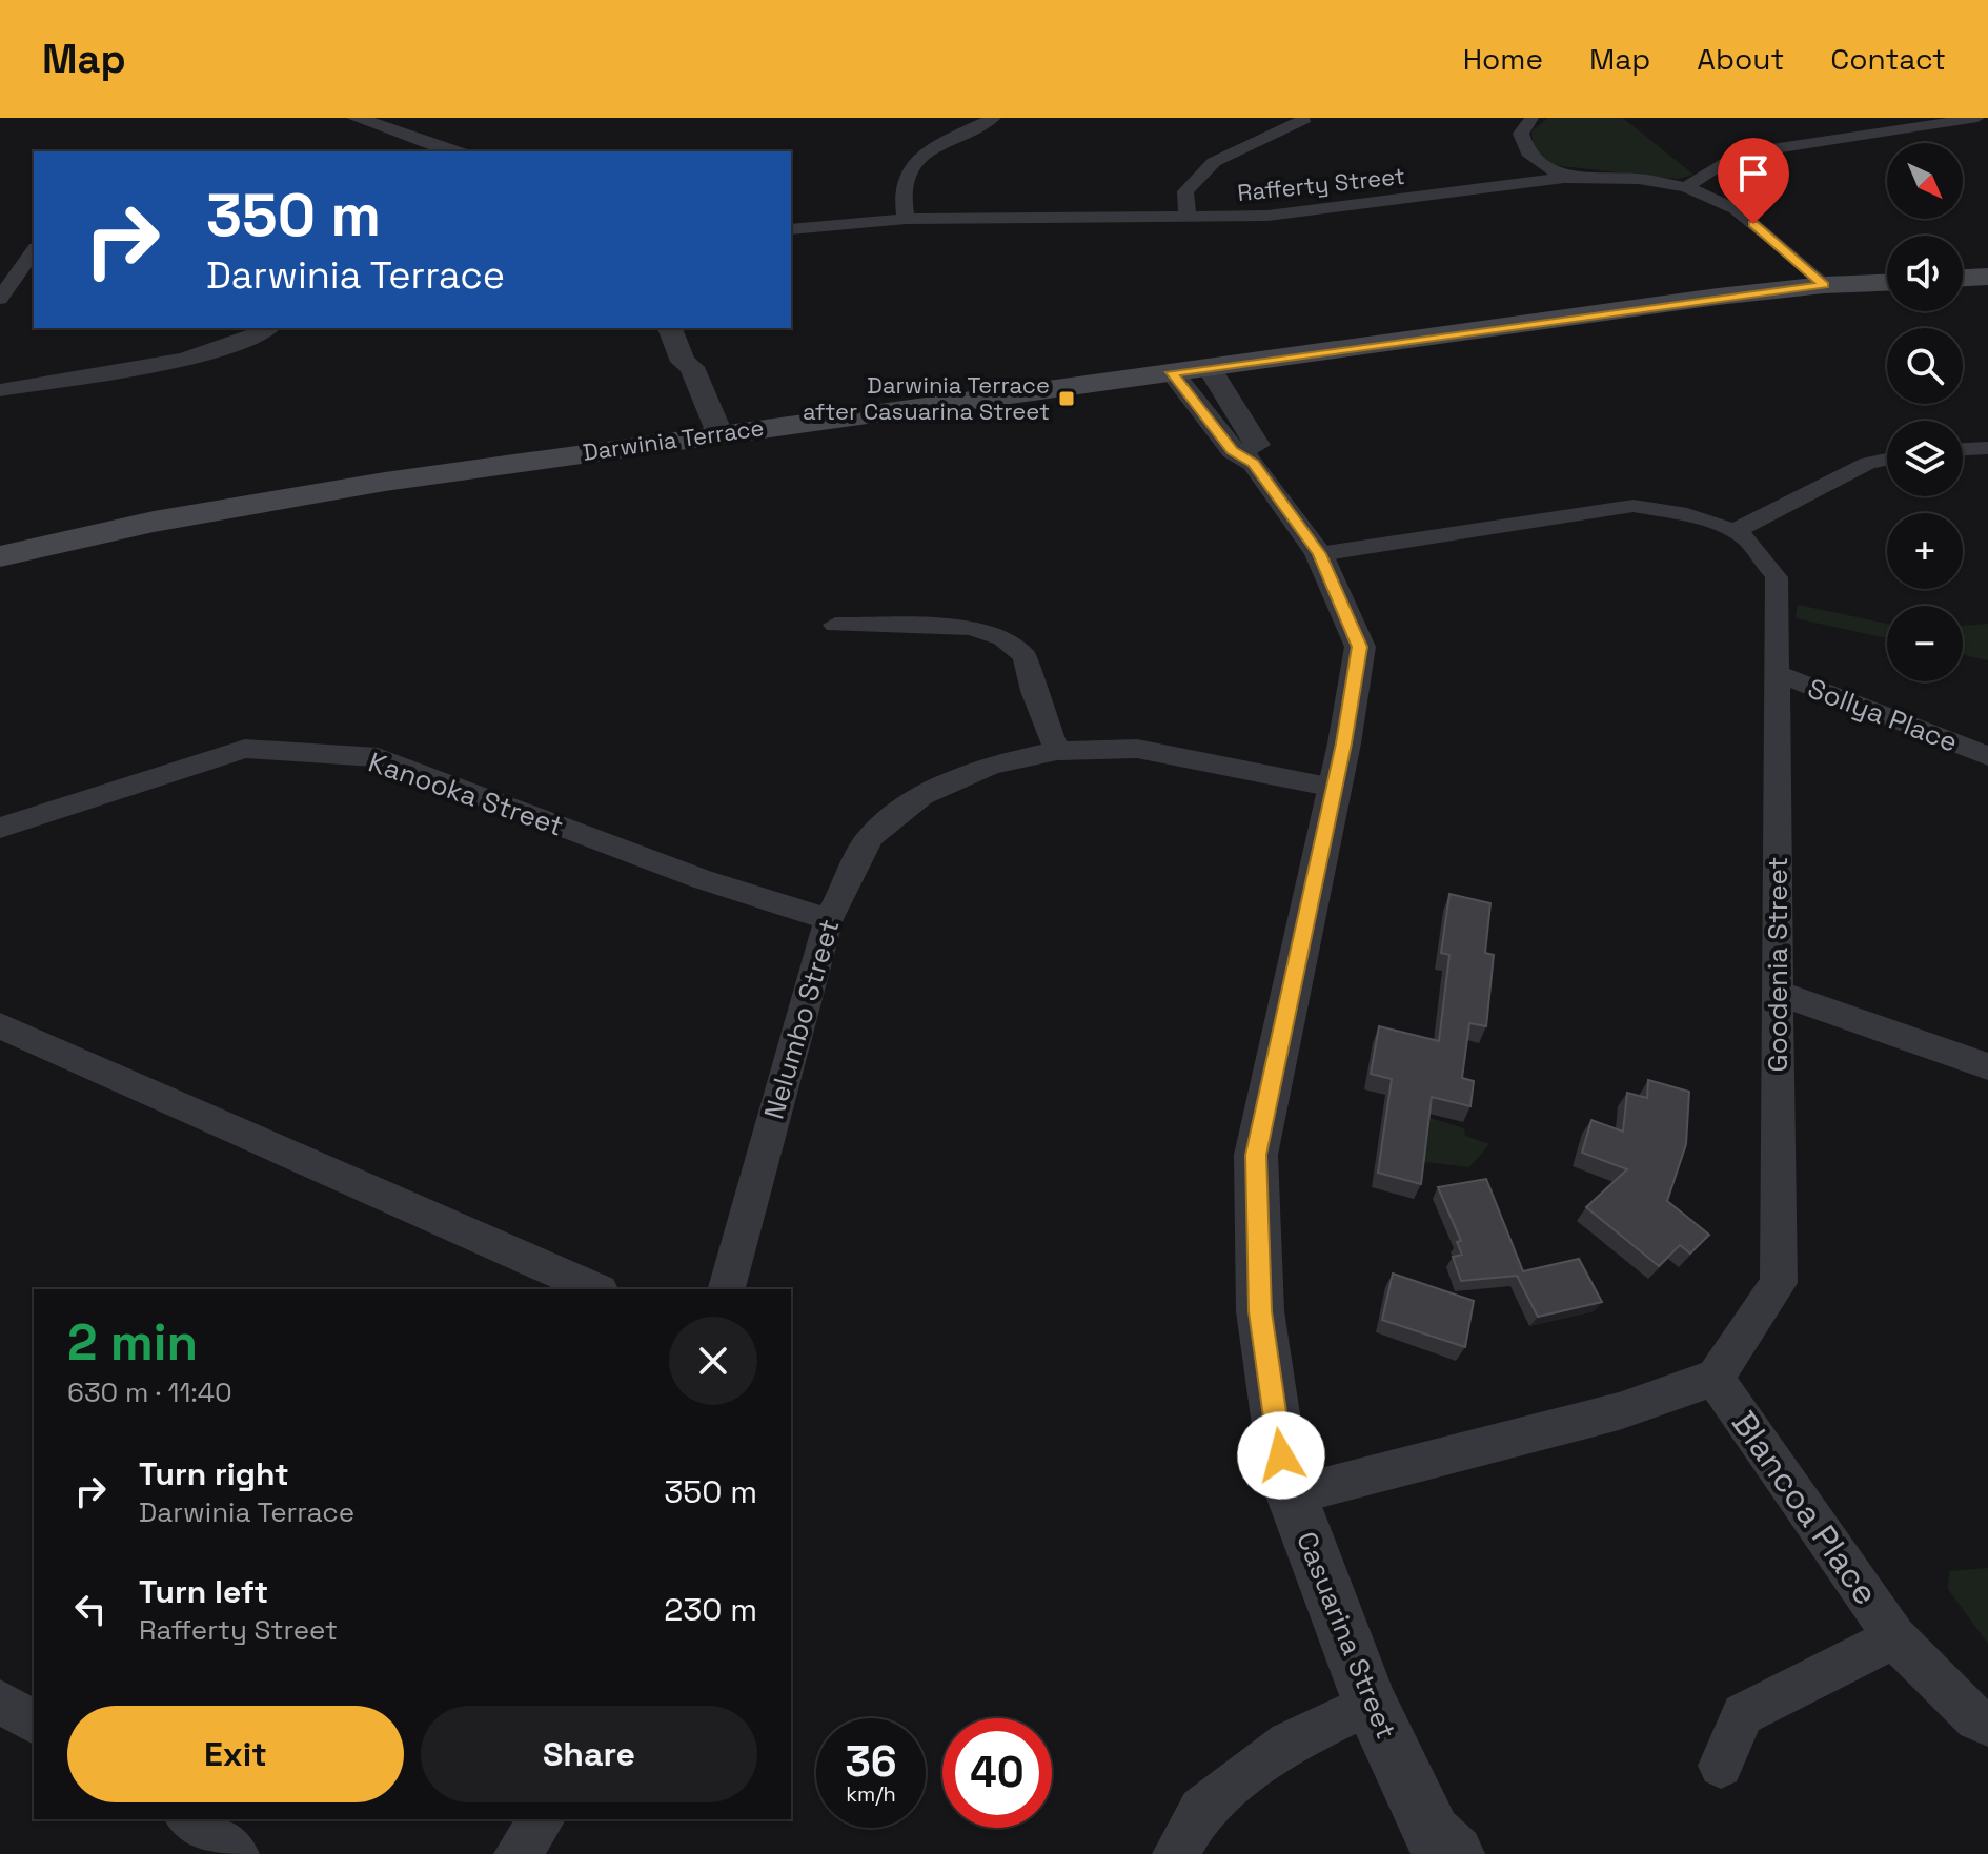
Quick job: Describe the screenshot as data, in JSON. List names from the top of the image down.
{
  "streets": {
    "main road": ["Darwinia Terrace"],
    "street": [
      "Rafferty Street",
      "Sollya Place",
      "Kanooka Street",
      "Goodenia Street",
      "Nelumbo Street",
      "Blancoa Place",
      "Casuarina Street"
    ]
  },
  "crossings": [
    ["Rafferty Street", "Darwinia Terrace"],
    ["Darwinia Terrace", "Casuarina Street"],
    ["Sollya Place", "Goodenia Street"],
    ["Kanooka Street", "Nelumbo Street"],
    ["Goodenia Street", "Blancoa Place"],
    ["Goodenia Street", "Casuarina Street"],
    ["Nelumbo Street", "Casuarina Street"]
  ],
  "places": {
    "transit": ["Darwinia Terrace after Casuarina Street"]
  },
  "north": "bottom right",
  "page": {
    "header": "Map",
    "nav": [
      "Home",
      "Map",
      "About",
      "Contact"
    ],
    "map_buttons": ["+", "−"],
    "turn": ["350 m", "Darwinia Terrace"],
    "heading": ["2 min", "630 m · 11:40"],
    "list": [
      {
        "name": "Turn right",
        "note": "Darwinia Terrace",
        "value": "350 m"
      },
      {
        "name": "Turn left",
        "note": "Rafferty Street",
        "value": "230 m"
      }
    ],
    "buttons": ["Exit", "Share"],
    "speed": "36 km/h",
    "limit": "40"
  }
}
